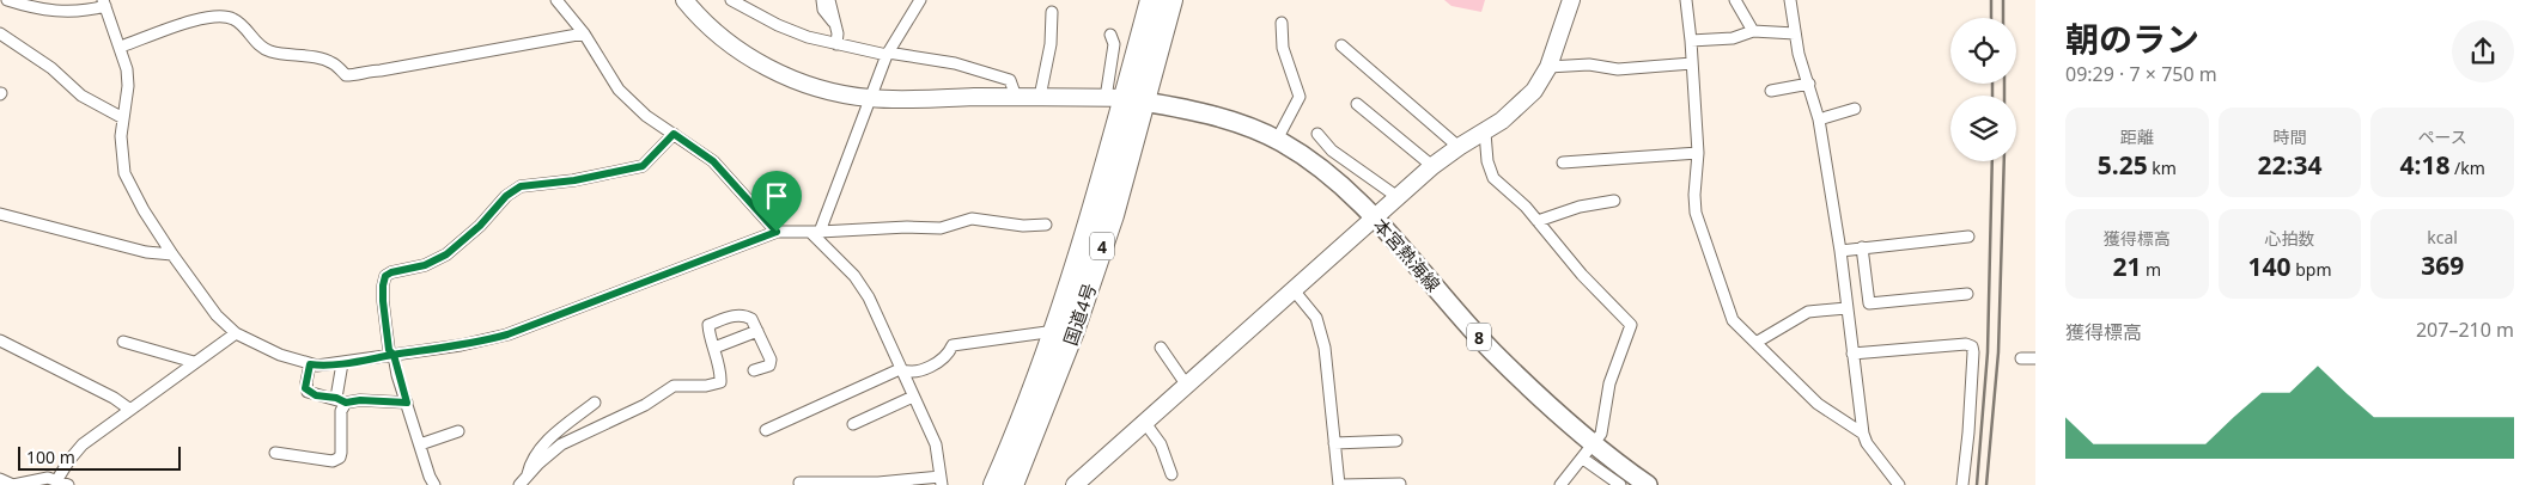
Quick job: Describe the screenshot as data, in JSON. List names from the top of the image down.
{
  "streets": {
    "highway": ["4", "国道4号"],
    "main road": ["本宮熱海線", "8"]
  },
  "crossings": [
    ["本宮熱海線", "国道4号"]
  ],
  "scale_bar": "100 m",
  "page": {
    "heading": ["朝のラン", "09:29 · 7 × 750 m"],
    "stats": [
      ["距離", "5.25 km"],
      ["時間", "22:34"],
      ["ペース", "4:18 /km"],
      ["獲得標高", "21 m"],
      ["心拍数", "140 bpm"],
      ["kcal", "369"]
    ],
    "chart": ["獲得標高", "207–210 m"],
    "scale": "100 m"
  }
}
